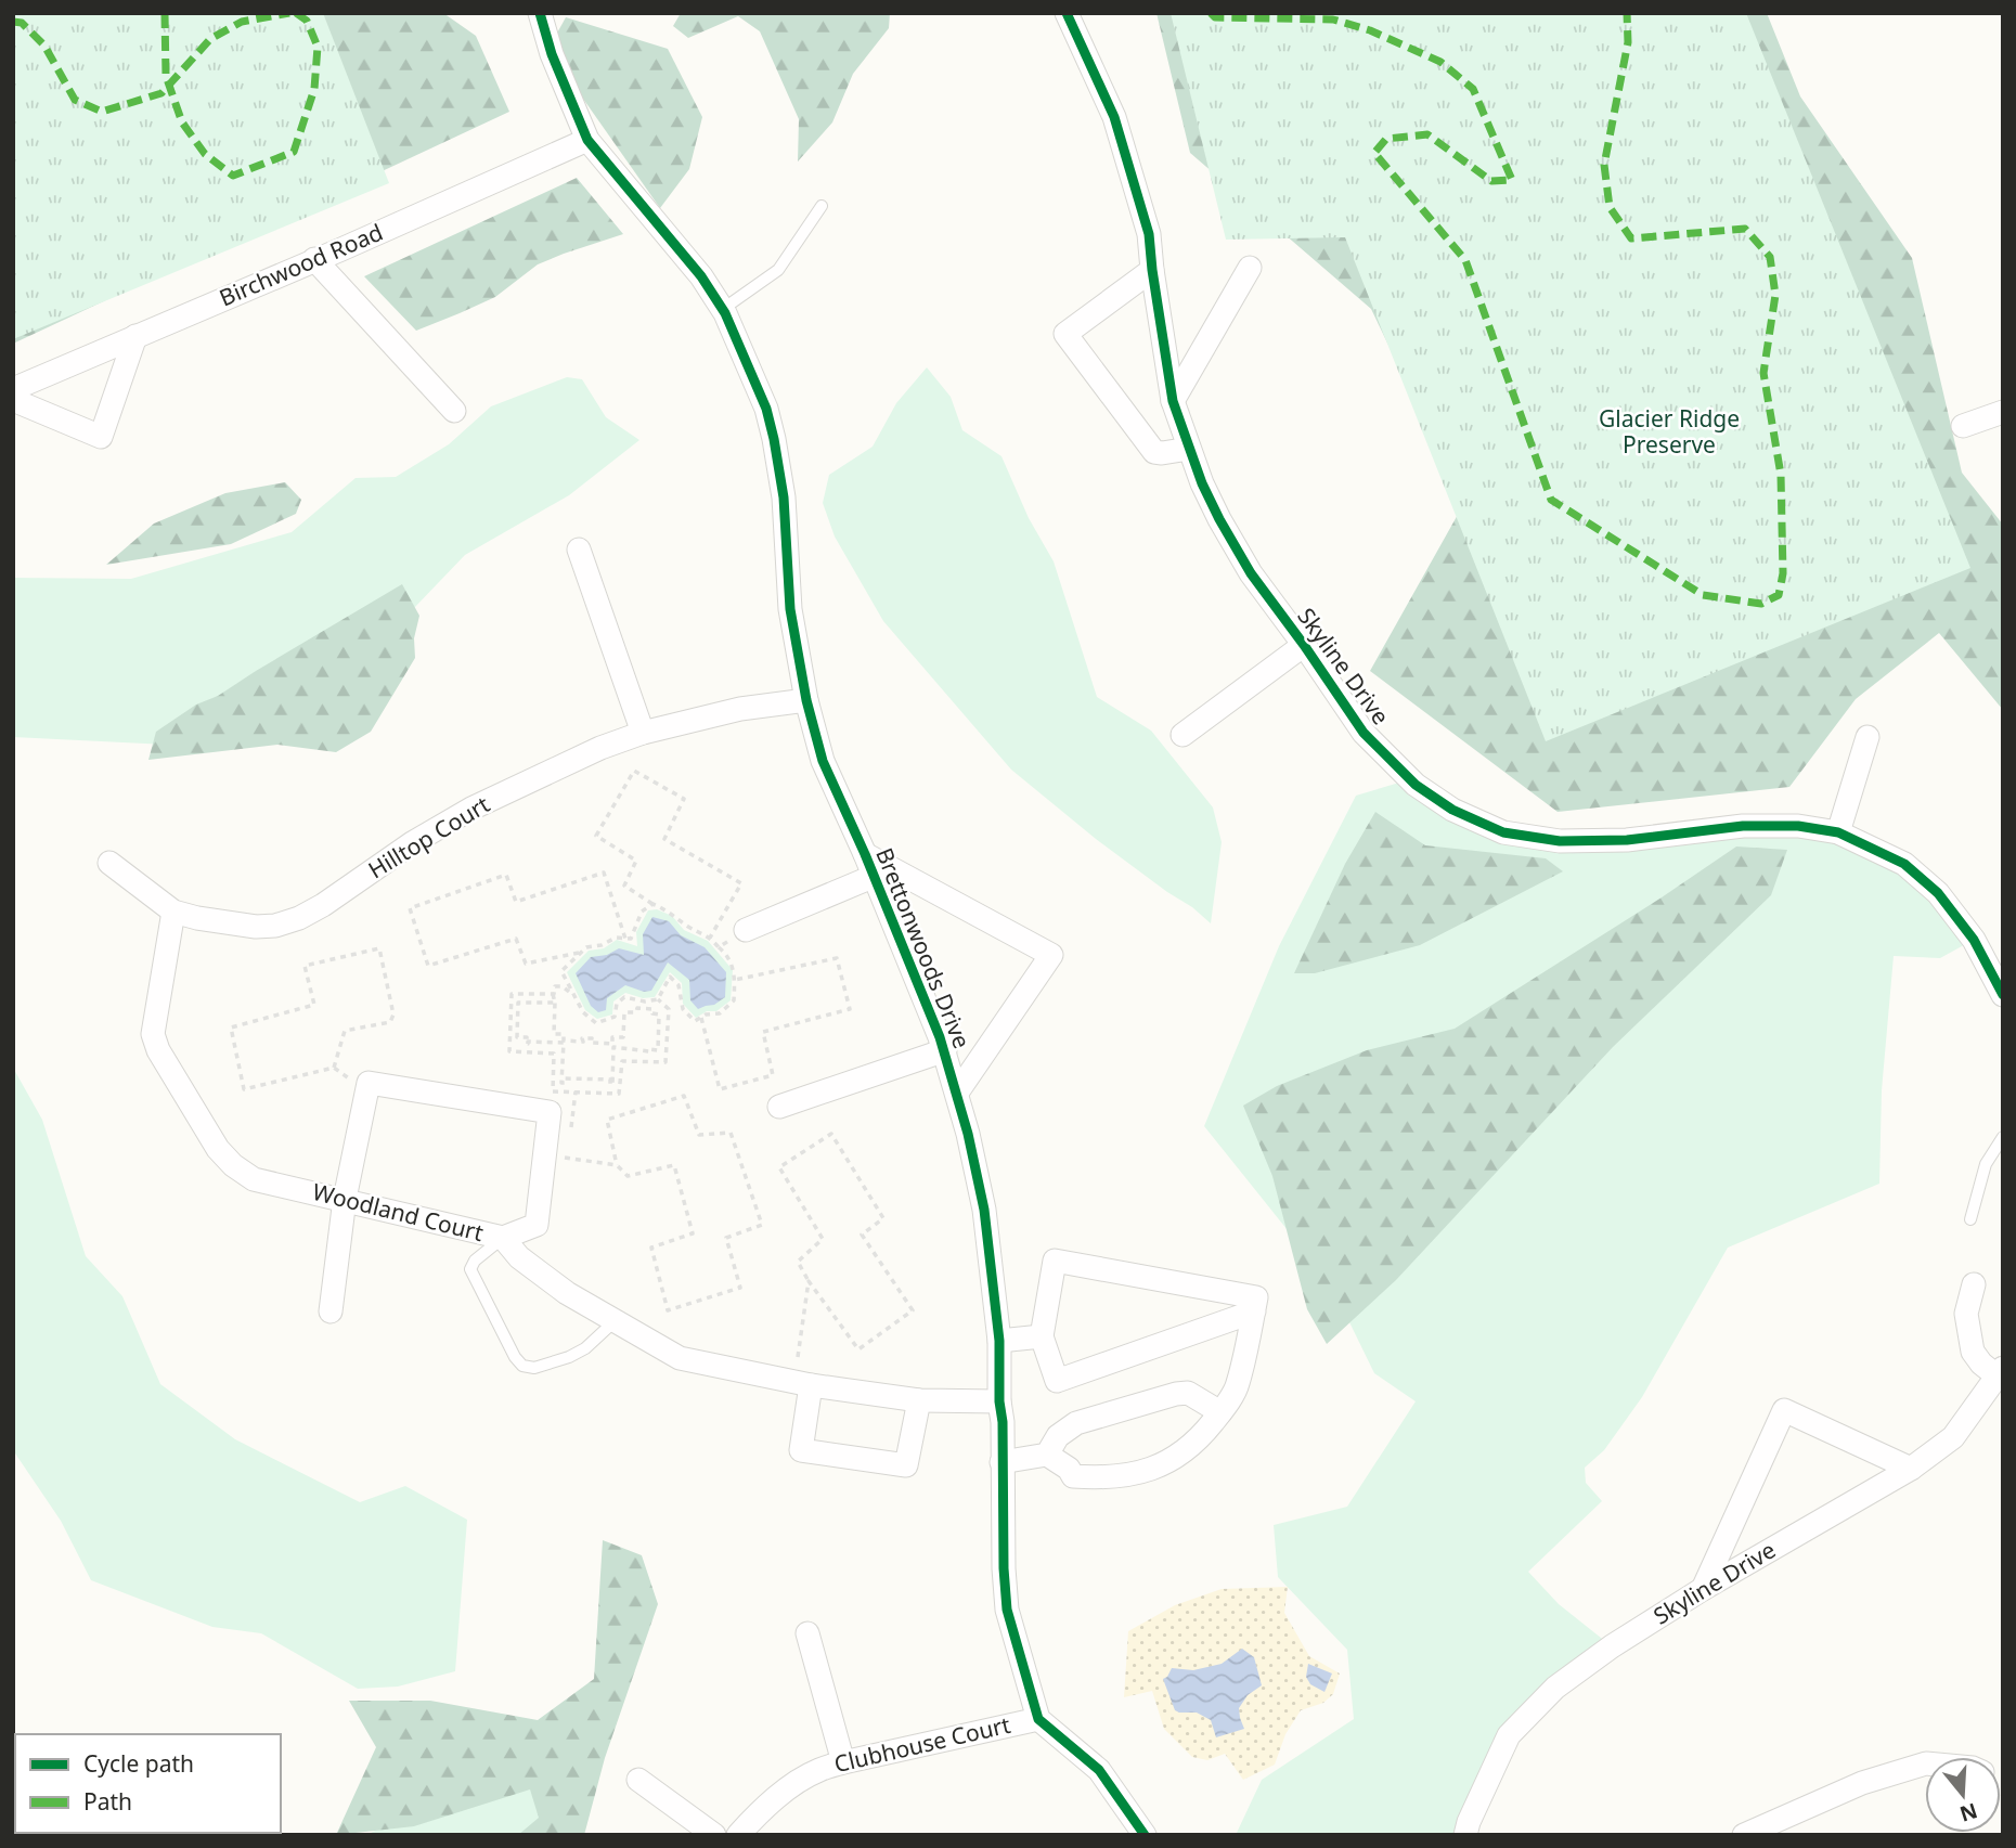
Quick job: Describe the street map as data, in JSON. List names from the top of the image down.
{
  "streets": {
    "street": [
      "Birchwood Road",
      "Skyline Drive",
      "Hilltop Court",
      "Brettonwoods Drive",
      "Woodland Court",
      "Clubhouse Court"
    ]
  },
  "crossings": [
    ["Birchwood Road", "Brettonwoods Drive"],
    ["Hilltop Court", "Brettonwoods Drive"],
    ["Hilltop Court", "Woodland Court"],
    ["Brettonwoods Drive", "Woodland Court"],
    ["Brettonwoods Drive", "Clubhouse Court"]
  ],
  "parks": ["Glacier Ridge Preserve"],
  "legend": ["Cycle path", "Path"],
  "north": "bottom"
}
